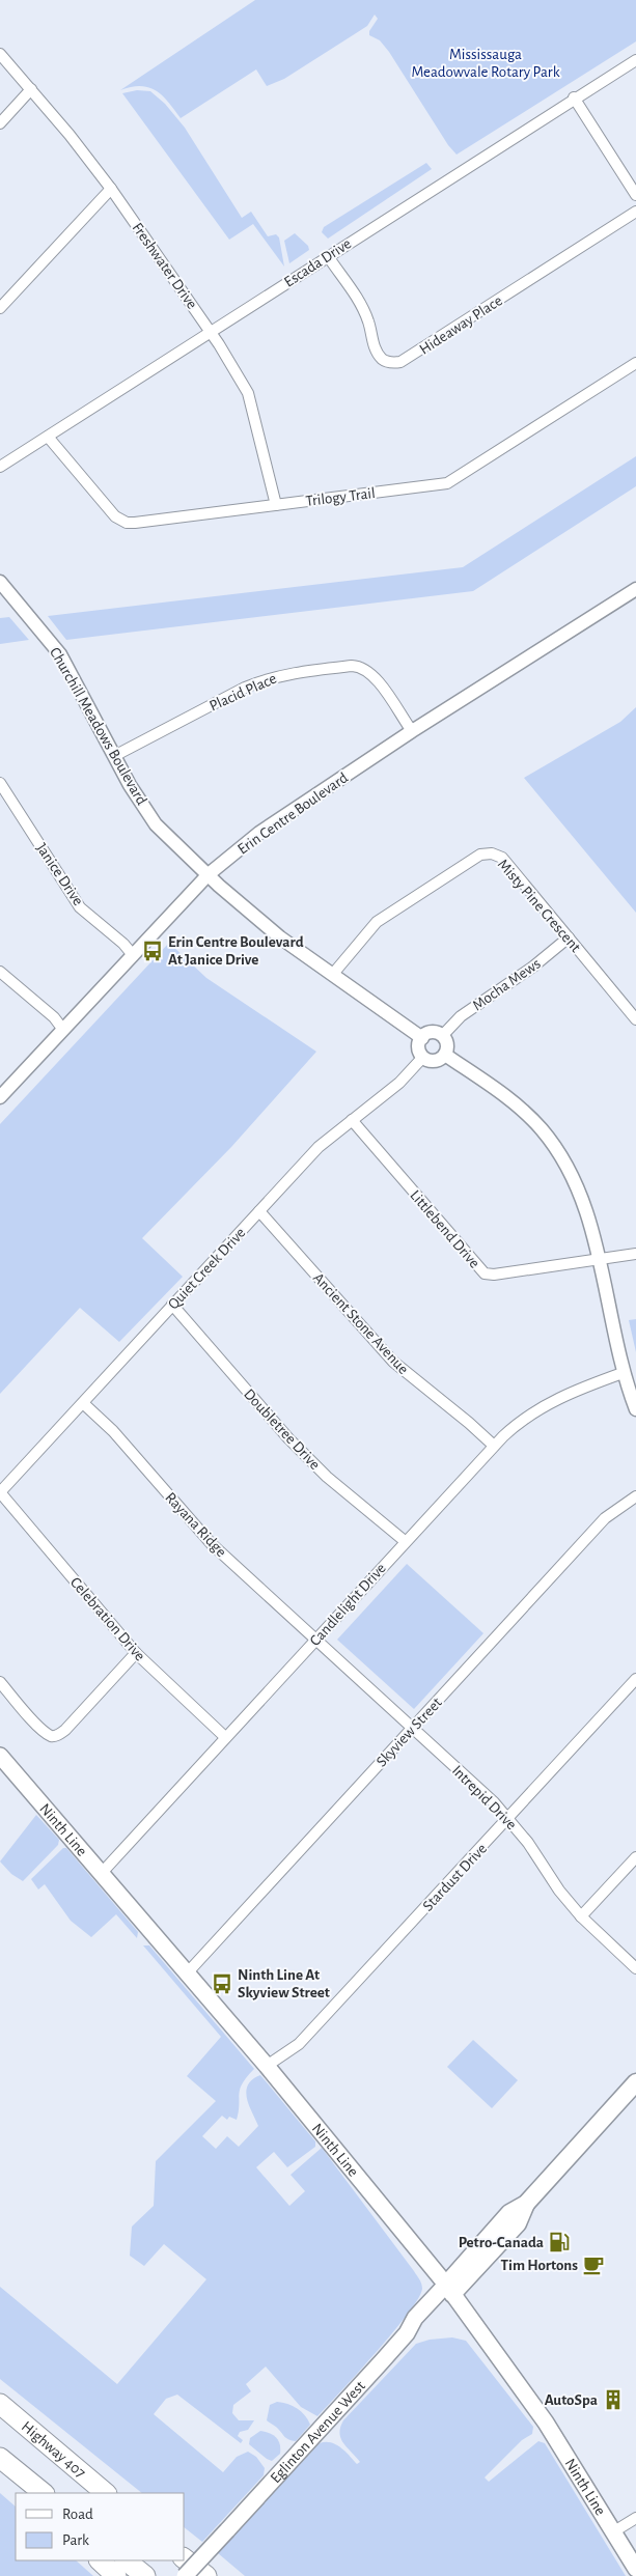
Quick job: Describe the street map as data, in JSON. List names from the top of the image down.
{
  "streets": {
    "highway": ["Highway 407"],
    "main road": ["Ninth Line", "Eglinton Avenue West"],
    "street": [
      "Escada Drive",
      "Freshwater Drive",
      "Hideaway Place",
      "Trilogy Trail",
      "Placid Place",
      "Churchill Meadows Boulevard",
      "Erin Centre Boulevard",
      "Janice Drive",
      "Misty Pine Crescent",
      "Mocha Mews",
      "Littlebend Drive",
      "Quiet Creek Drive",
      "Ancient Stone Avenue",
      "Doubletree Drive",
      "Rayana Ridge",
      "Candlelight Drive",
      "Celebration Drive",
      "Skyview Street",
      "Intrepid Drive",
      "Stardust Drive"
    ]
  },
  "crossings": [
    ["Escada Drive", "Freshwater Drive"],
    ["Escada Drive", "Hideaway Place"],
    ["Escada Drive", "Trilogy Trail"],
    ["Freshwater Drive", "Trilogy Trail"],
    ["Placid Place", "Churchill Meadows Boulevard"],
    ["Placid Place", "Erin Centre Boulevard"],
    ["Churchill Meadows Boulevard", "Erin Centre Boulevard"],
    ["Churchill Meadows Boulevard", "Misty Pine Crescent"],
    ["Churchill Meadows Boulevard", "Mocha Mews"],
    ["Churchill Meadows Boulevard", "Quiet Creek Drive"],
    ["Erin Centre Boulevard", "Janice Drive"],
    ["Misty Pine Crescent", "Mocha Mews"],
    ["Mocha Mews", "Quiet Creek Drive"],
    ["Littlebend Drive", "Quiet Creek Drive"],
    ["Quiet Creek Drive", "Ancient Stone Avenue"],
    ["Quiet Creek Drive", "Doubletree Drive"],
    ["Quiet Creek Drive", "Rayana Ridge"],
    ["Quiet Creek Drive", "Celebration Drive"],
    ["Ancient Stone Avenue", "Candlelight Drive"],
    ["Doubletree Drive", "Candlelight Drive"],
    ["Rayana Ridge", "Candlelight Drive"],
    ["Rayana Ridge", "Intrepid Drive"],
    ["Candlelight Drive", "Celebration Drive"],
    ["Candlelight Drive", "Intrepid Drive"],
    ["Candlelight Drive", "Ninth Line"],
    ["Skyview Street", "Intrepid Drive"],
    ["Skyview Street", "Ninth Line"],
    ["Intrepid Drive", "Stardust Drive"],
    ["Ninth Line", "Stardust Drive"],
    ["Ninth Line", "Eglinton Avenue West"]
  ],
  "parks": ["Mississauga Meadowvale Rotary Park"],
  "places": {
    "bus stop": ["Erin Centre Boulevard At Janice Drive", "Ninth Line At Skyview Street"],
    "fuel station": ["Petro-Canada"],
    "cafe": ["Tim Hortons"],
    "building": ["AutoSpa"]
  },
  "legend": ["Road", "Park"]
}
